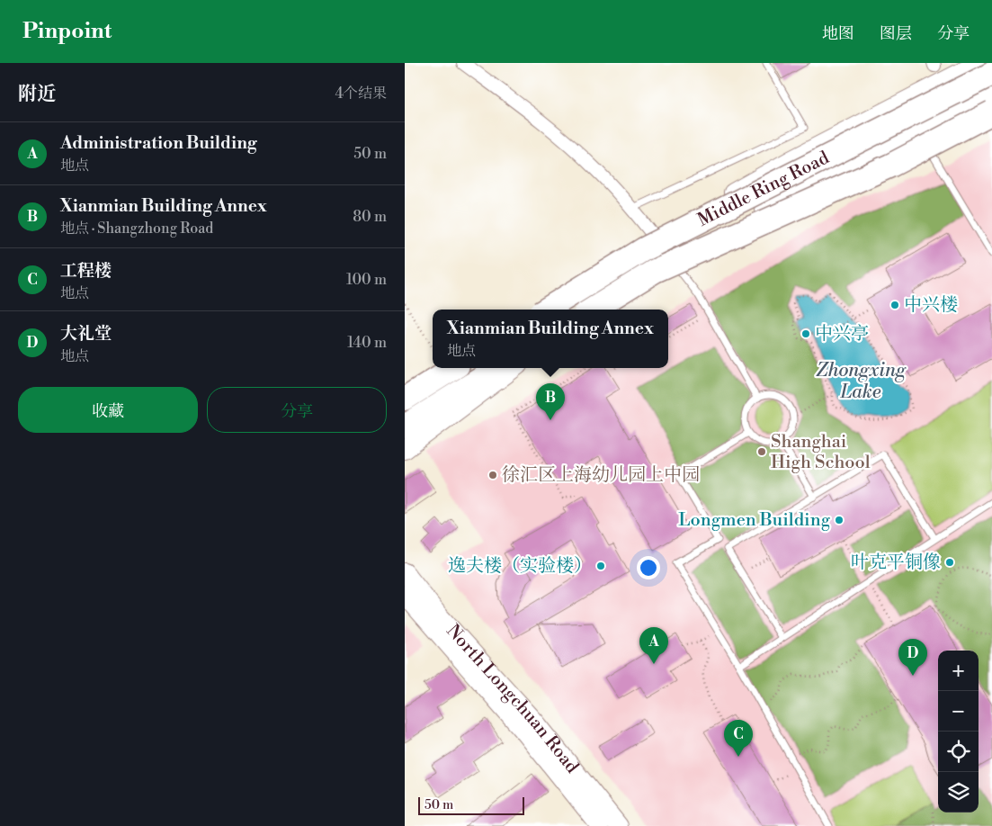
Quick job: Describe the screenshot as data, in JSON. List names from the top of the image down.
{
  "streets": {
    "highway": ["Middle Ring Road"],
    "main road": ["North Longchuan Road"]
  },
  "water": ["Zhongxing Lake"],
  "places": [
    "中兴楼",
    "中兴亭",
    "Shanghai High School",
    "徐汇区上海幼儿园上中园",
    "Longmen Building",
    "叶克平铜像",
    "逸夫楼（实验楼）"
  ],
  "scale_bar": "50 m",
  "page": {
    "header": "Pinpoint",
    "nav": ["地图", "图层", "分享"],
    "heading": ["附近", "4个结果"],
    "list": [
      {
        "mark": "A",
        "name": "Administration Building",
        "note": "地点",
        "value": "50 m"
      },
      {
        "mark": "B",
        "name": "Xianmian Building Annex",
        "note": "地点 · Shangzhong Road",
        "value": "80 m"
      },
      {
        "mark": "C",
        "name": "工程楼",
        "note": "地点",
        "value": "100 m"
      },
      {
        "mark": "D",
        "name": "大礼堂",
        "note": "地点",
        "value": "140 m"
      }
    ],
    "popup": ["Xianmian Building Annex", "地点"],
    "buttons": ["收藏", "分享"],
    "pins": [
      "B",
      "A",
      "D",
      "C"
    ],
    "map_buttons": ["+", "−"],
    "scale": "50 m"
  }
}
